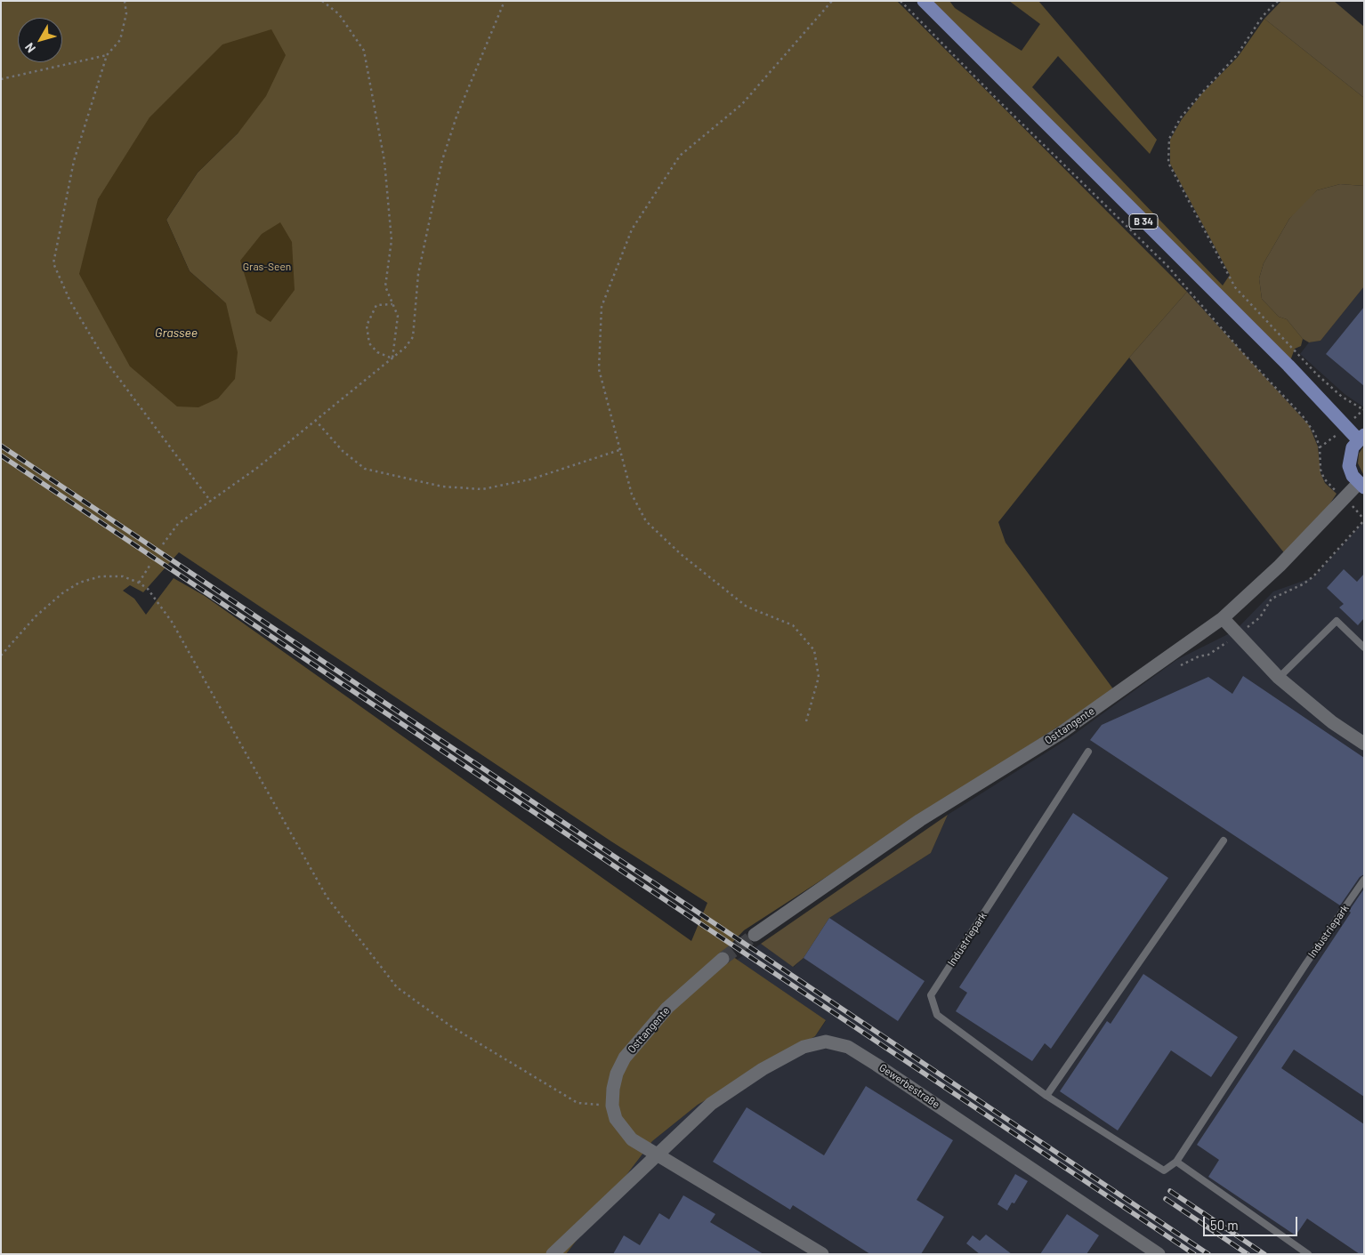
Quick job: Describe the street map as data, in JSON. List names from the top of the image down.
{
  "streets": {
    "main road": ["B 34"],
    "street": ["Osttangente", "Gewerbestraße"],
    "lane": ["Industriepark"]
  },
  "crossings": [
    ["B 34", "Osttangente"],
    ["Osttangente", "Gewerbestraße"]
  ],
  "water": ["Grassee"],
  "parks": ["Gras-Seen"],
  "scale_bar": "50 m",
  "north": "bottom left"
}
